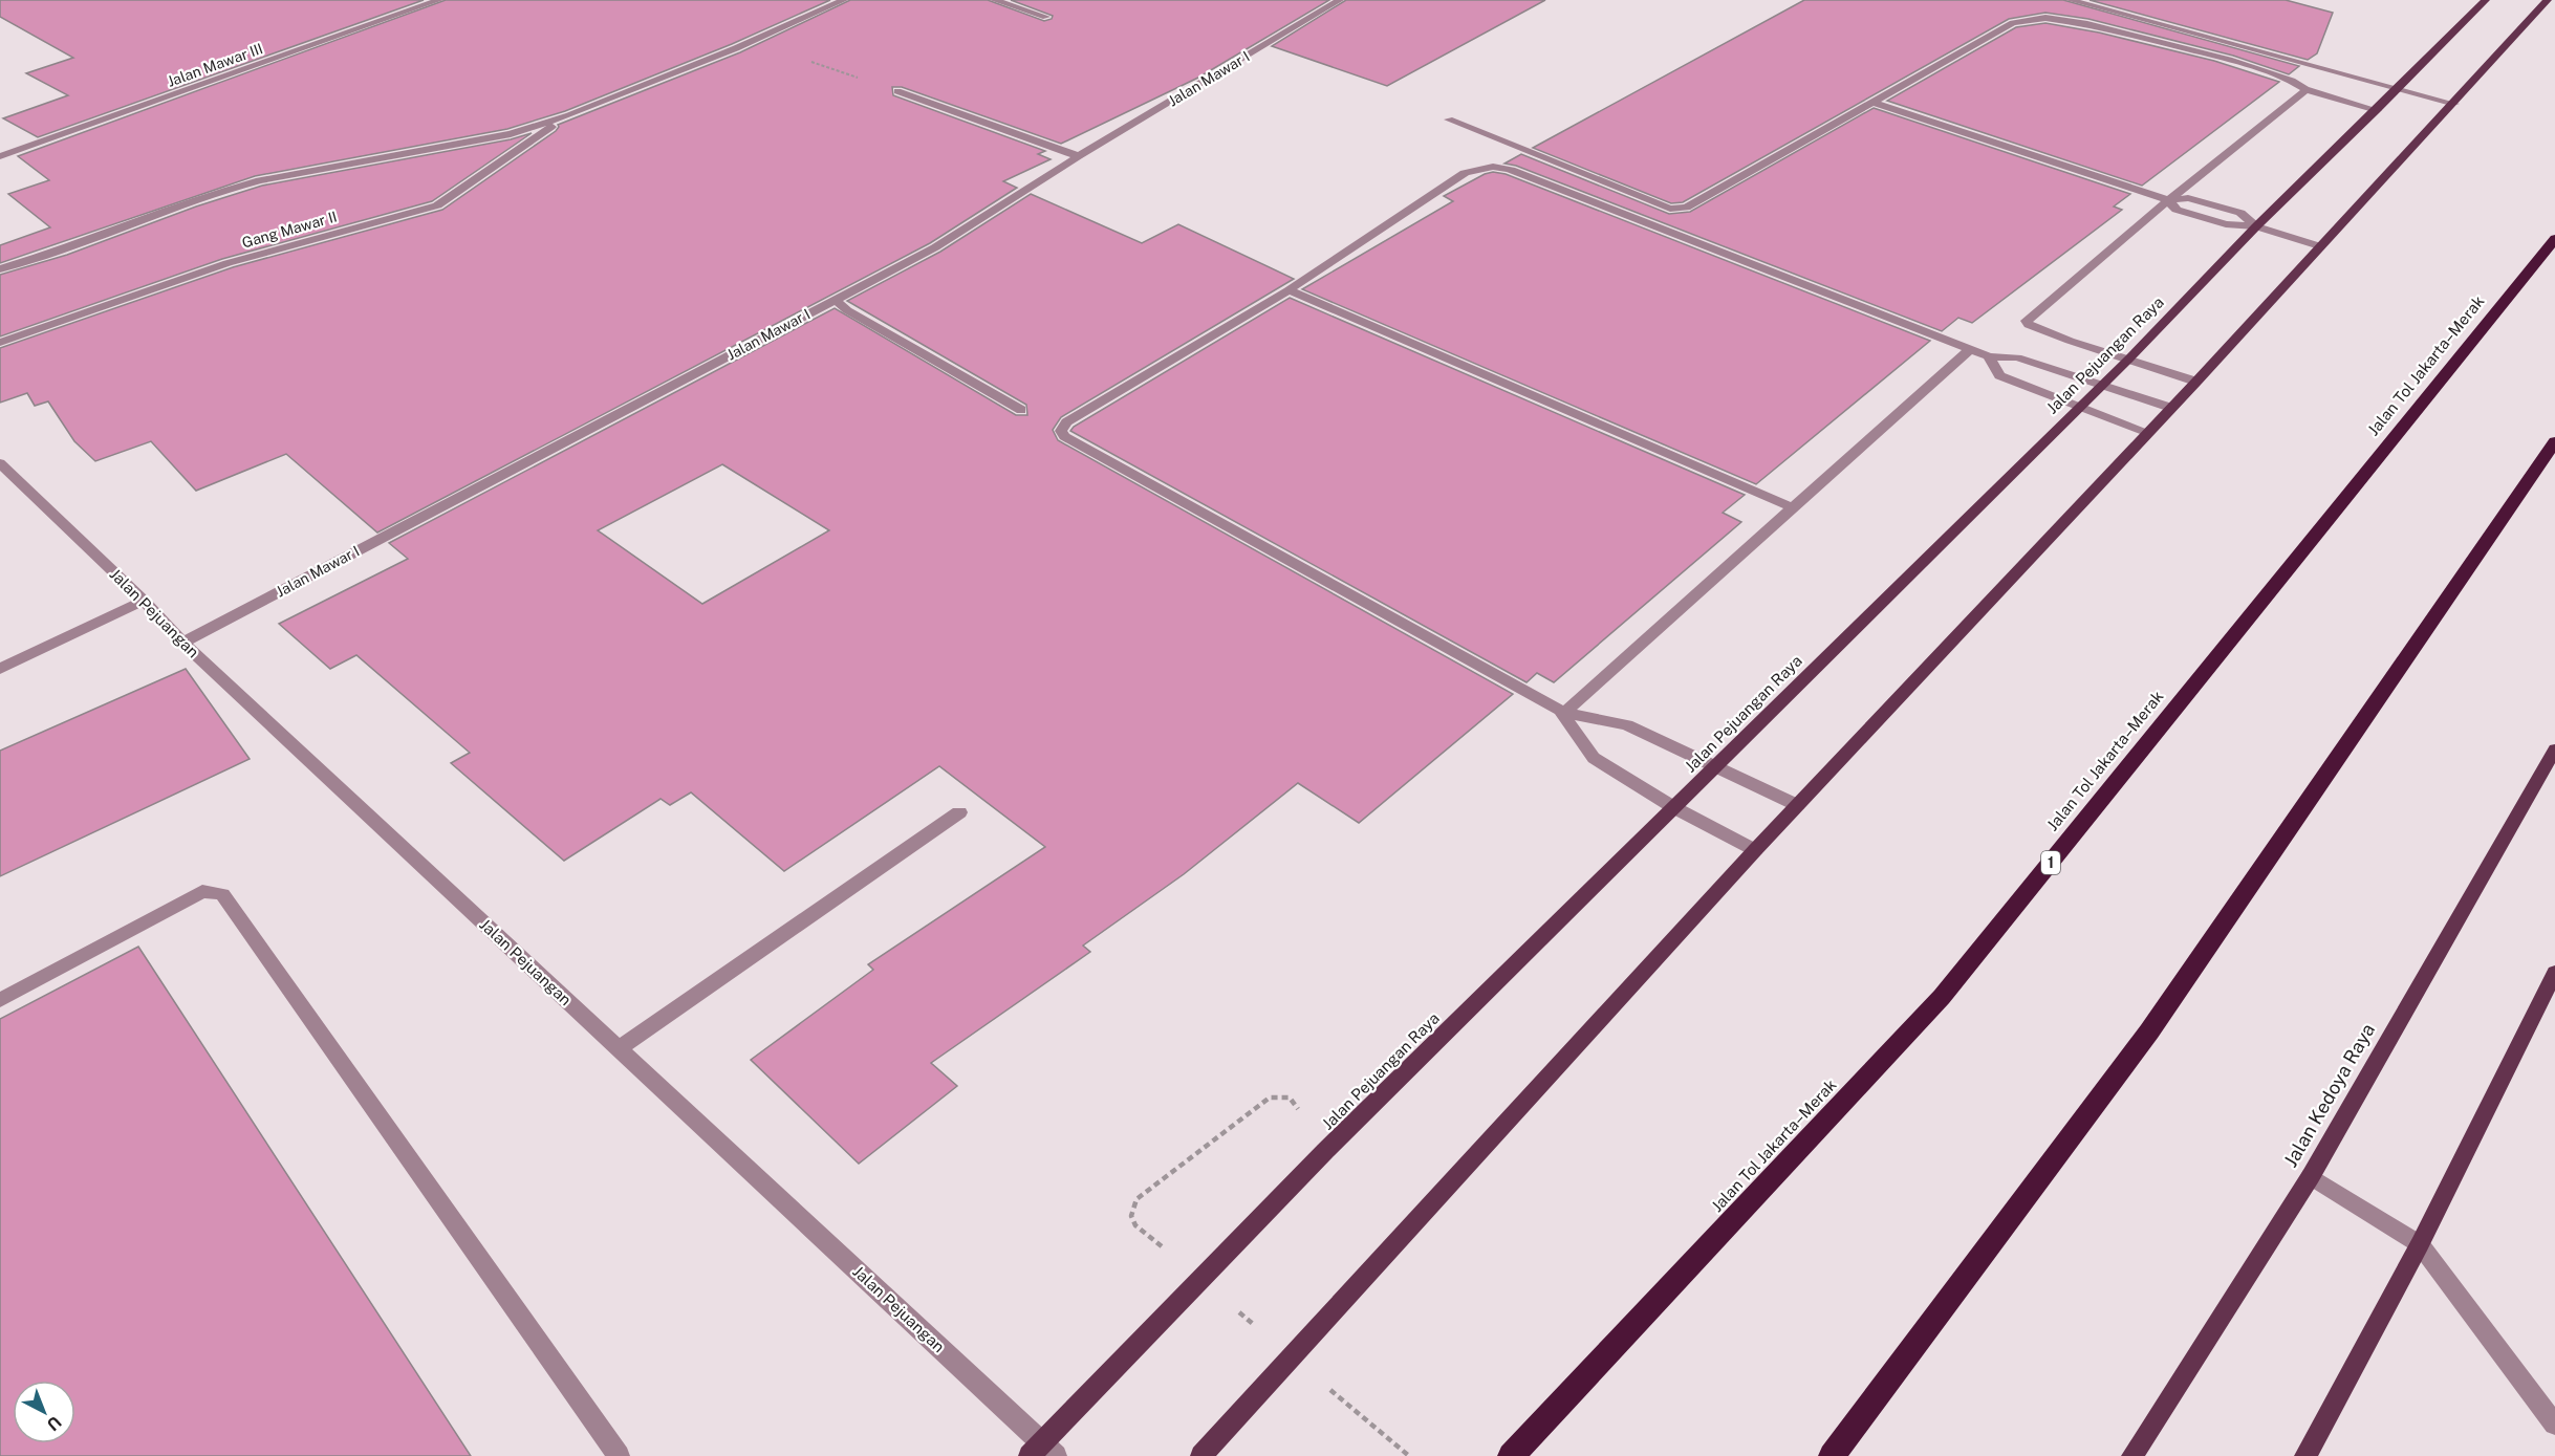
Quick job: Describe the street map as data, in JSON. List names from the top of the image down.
{
  "streets": {
    "highway": ["Jalan Tol Jakarta–Merak", "1"],
    "main road": ["Jalan Pejuangan Raya", "Jalan Kedoya Raya"],
    "street": [
      "Jalan Mawar III",
      "Jalan Mawar I",
      "Gang Mawar II",
      "Jalan Pejuangan"
    ]
  },
  "crossings": [
    ["Jalan Mawar I", "Jalan Pejuangan"],
    ["Jalan Pejuangan Raya", "Jalan Pejuangan"]
  ],
  "north": "bottom right"
}
